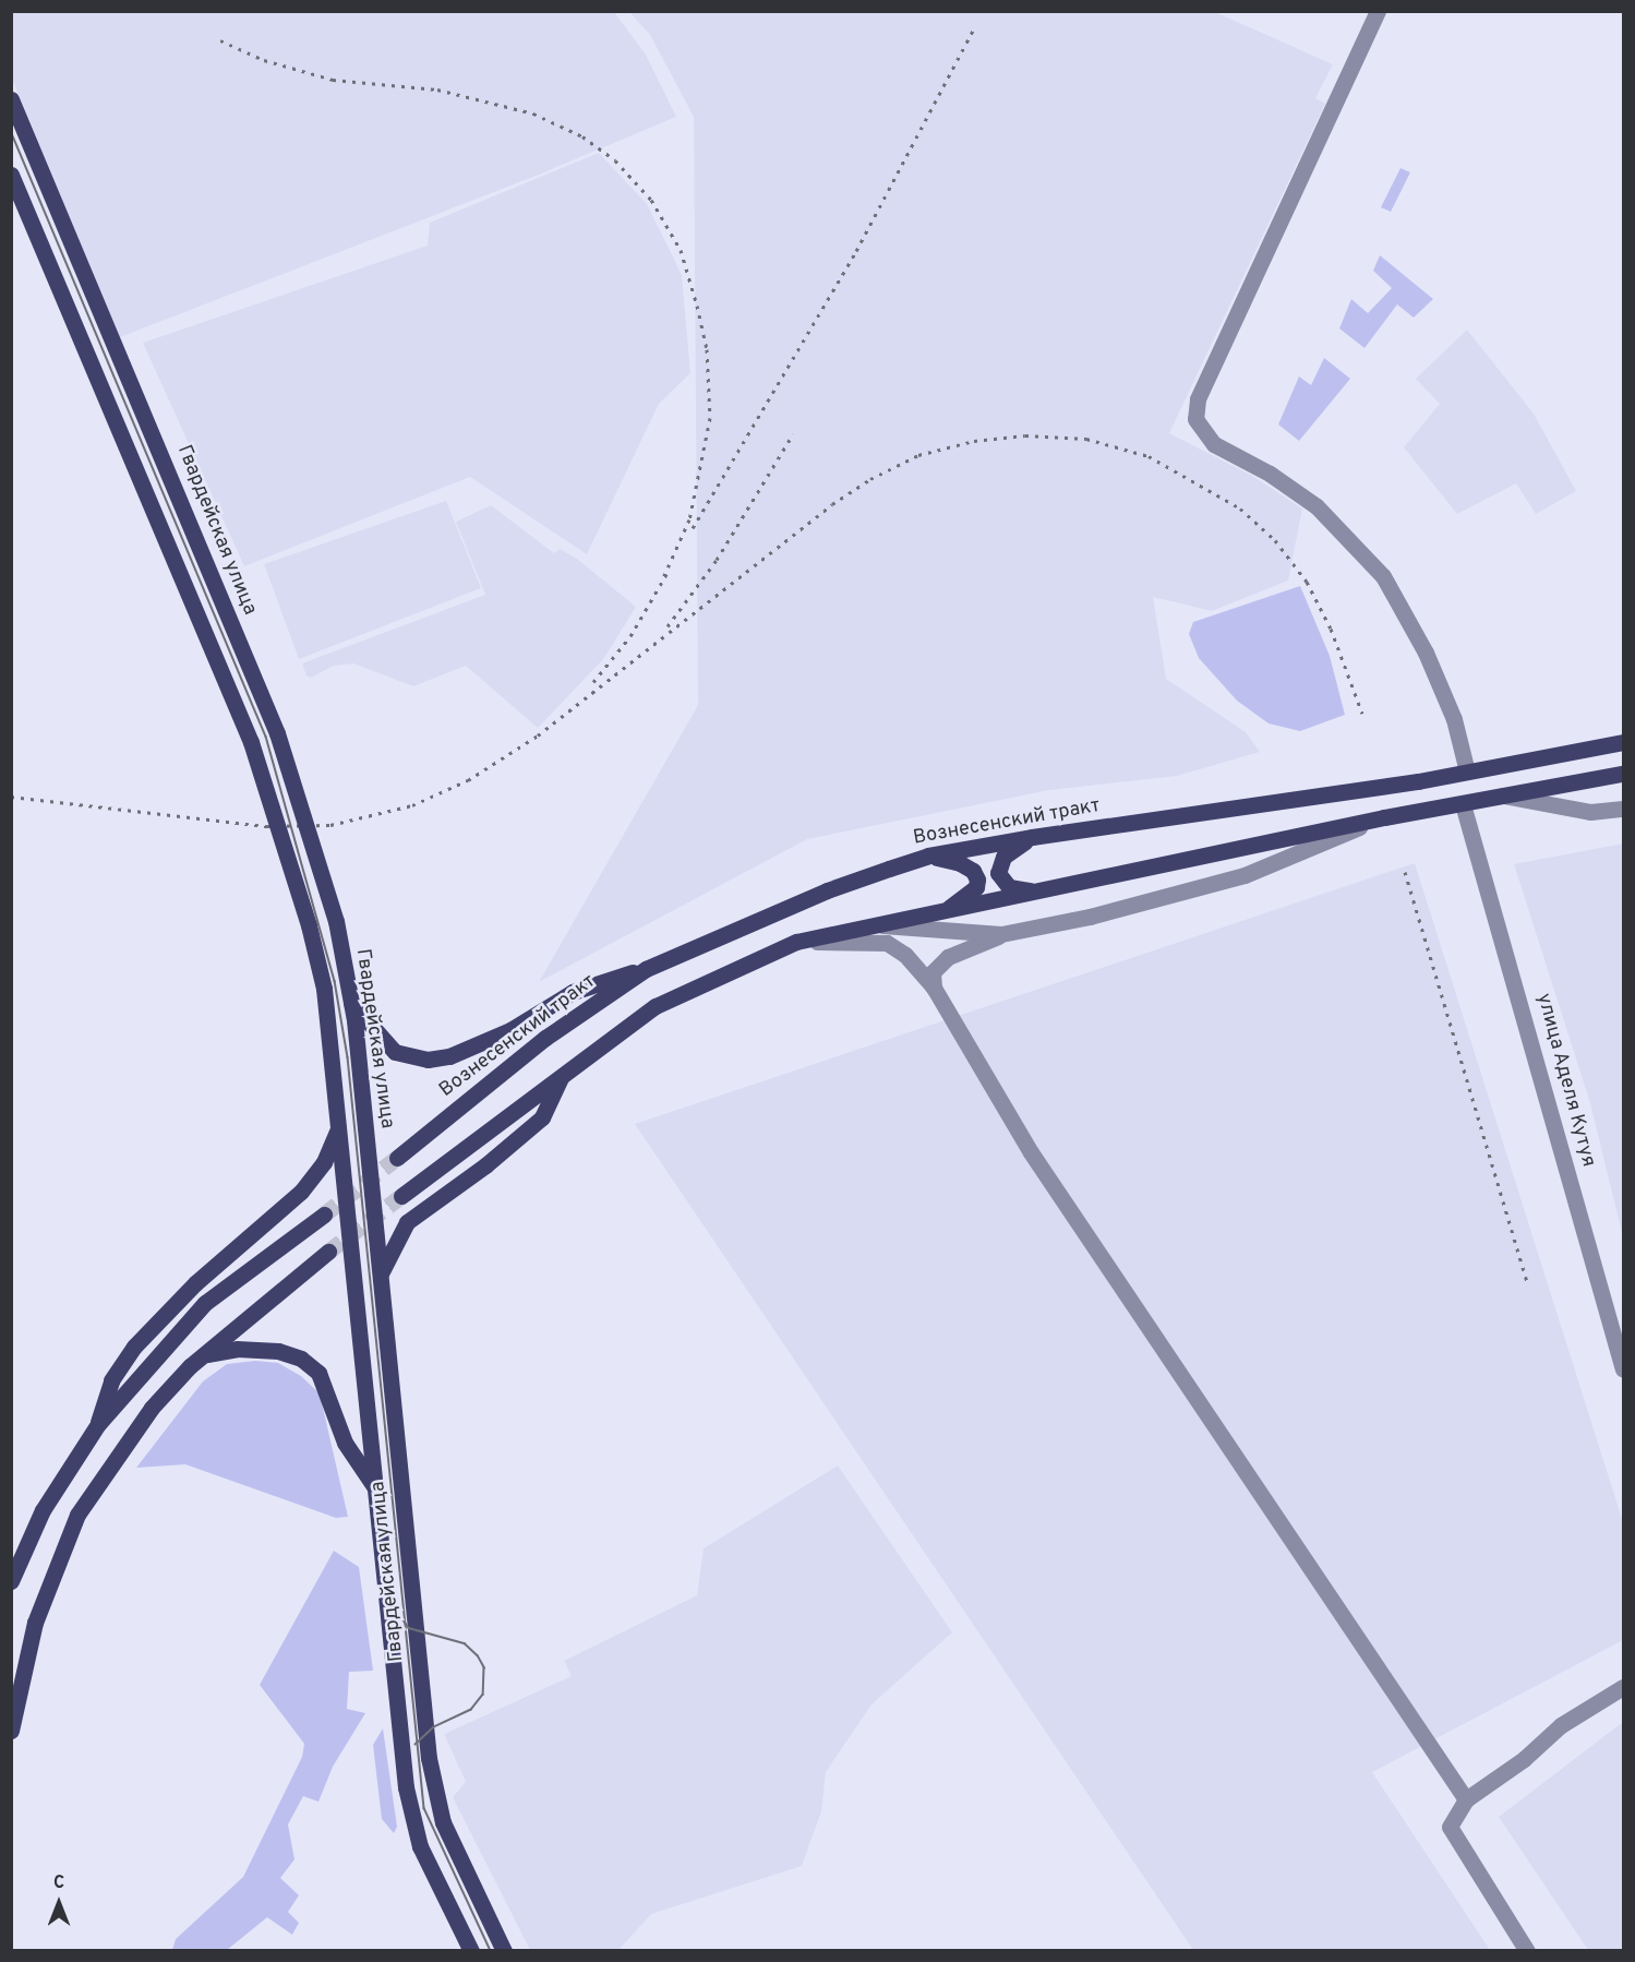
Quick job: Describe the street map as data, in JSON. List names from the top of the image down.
{
  "streets": {
    "main road": ["Гвардейская улица", "Вознесенский тракт"],
    "street": ["улица Аделя Кутуя"]
  },
  "north": "top"
}
